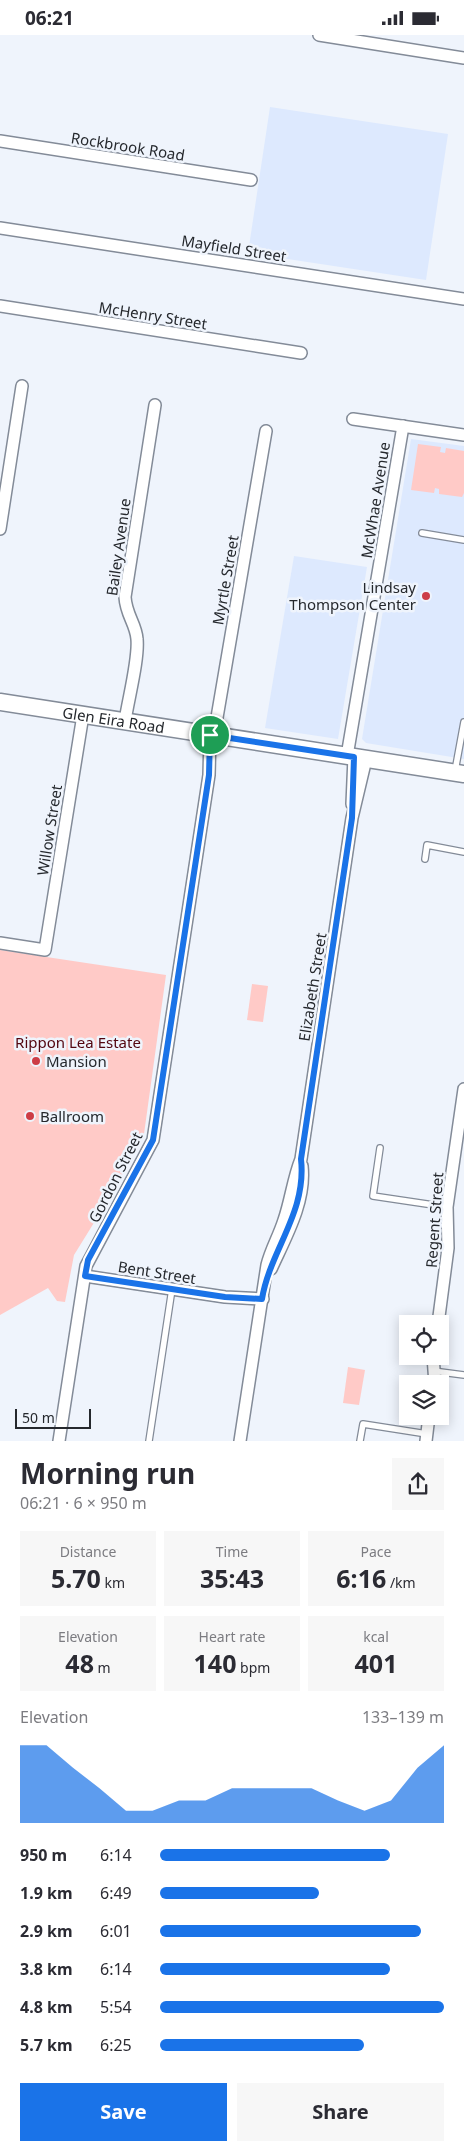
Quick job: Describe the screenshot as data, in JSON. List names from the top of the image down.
{
  "streets": {
    "main road": ["Glen Eira Road"],
    "street": [
      "Rockbrook Road",
      "Mayfield Street",
      "McHenry Street",
      "McWhae Avenue",
      "Bailey Avenue",
      "Myrtle Street",
      "Willow Street",
      "Elizabeth Street",
      "Gordon Street",
      "Regent Street",
      "Bent Street"
    ]
  },
  "crossings": [
    ["McWhae Avenue", "Glen Eira Road"],
    ["McWhae Avenue", "Elizabeth Street"],
    ["Bailey Avenue", "Glen Eira Road"],
    ["Myrtle Street", "Glen Eira Road"],
    ["Myrtle Street", "Gordon Street"],
    ["Glen Eira Road", "Willow Street"],
    ["Glen Eira Road", "Elizabeth Street"],
    ["Glen Eira Road", "Gordon Street"],
    ["Elizabeth Street", "Bent Street"],
    ["Gordon Street", "Bent Street"]
  ],
  "parks": ["Rippon Lea Estate"],
  "places": ["Lindsay Thompson Center", "Mansion", "Ballroom"],
  "scale_bar": "50 m",
  "page": {
    "status": "06:21",
    "scale": "50 m",
    "heading": ["Morning run", "06:21 · 6 × 950 m"],
    "stats": [
      ["Distance", "5.70 km"],
      ["Time", "35:43"],
      ["Pace", "6:16 /km"],
      ["Elevation", "48 m"],
      ["Heart rate", "140 bpm"],
      ["kcal", "401"]
    ],
    "chart": ["Elevation", "133–139 m"],
    "list": [
      {
        "name": "950 m",
        "note": "6:14"
      },
      {
        "name": "1.9 km",
        "note": "6:49"
      },
      {
        "name": "2.9 km",
        "note": "6:01"
      },
      {
        "name": "3.8 km",
        "note": "6:14"
      },
      {
        "name": "4.8 km",
        "note": "5:54"
      },
      {
        "name": "5.7 km",
        "note": "6:25"
      }
    ],
    "buttons": ["Save", "Share"]
  }
}
